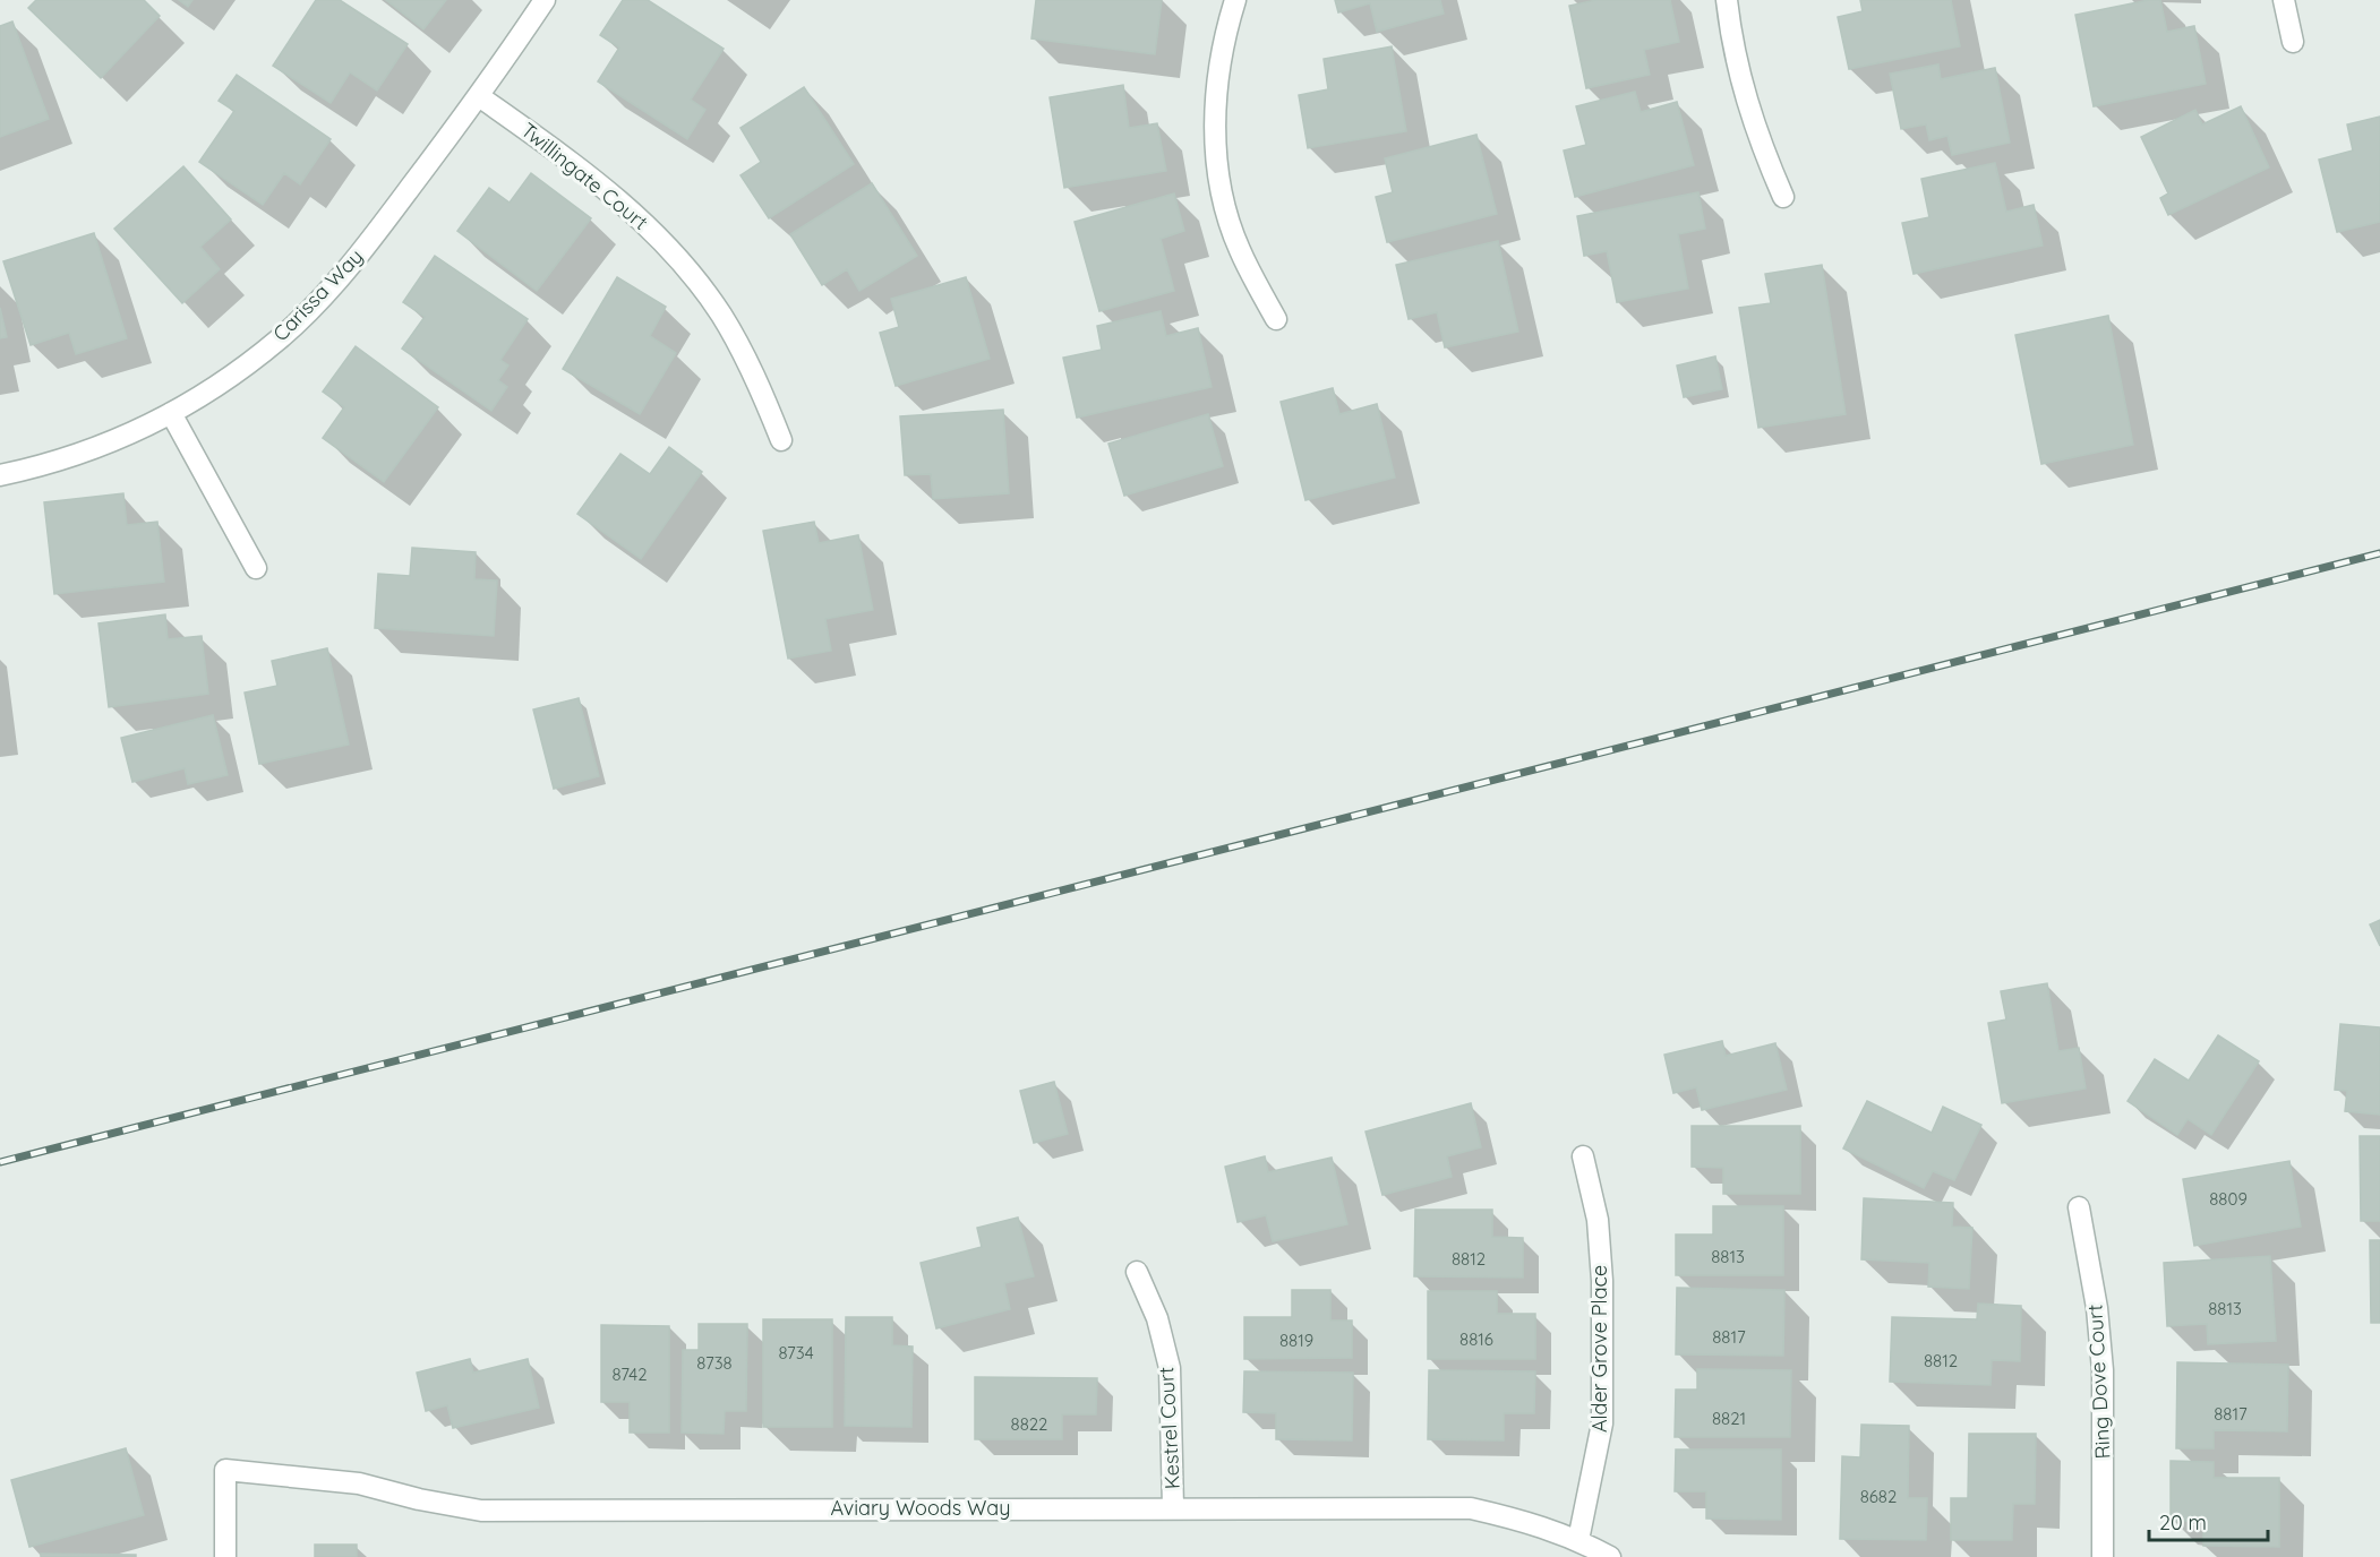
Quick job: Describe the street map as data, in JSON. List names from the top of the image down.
{
  "streets": {
    "street": [
      "Twillingate Court",
      "Carissa Way",
      "Alder Grove Place",
      "Ring Dove Court",
      "Kestrel Court",
      "Aviary Woods Way"
    ]
  },
  "crossings": [
    ["Twillingate Court", "Carissa Way"],
    ["Alder Grove Place", "Aviary Woods Way"],
    ["Kestrel Court", "Aviary Woods Way"]
  ],
  "house_numbers": [
    "8809",
    "8813",
    "8812",
    "8813",
    "8817",
    "8816",
    "8819",
    "8734",
    "8812",
    "8738",
    "8742",
    "8817",
    "8821",
    "8822",
    "8682"
  ],
  "scale_bar": "20 m"
}
